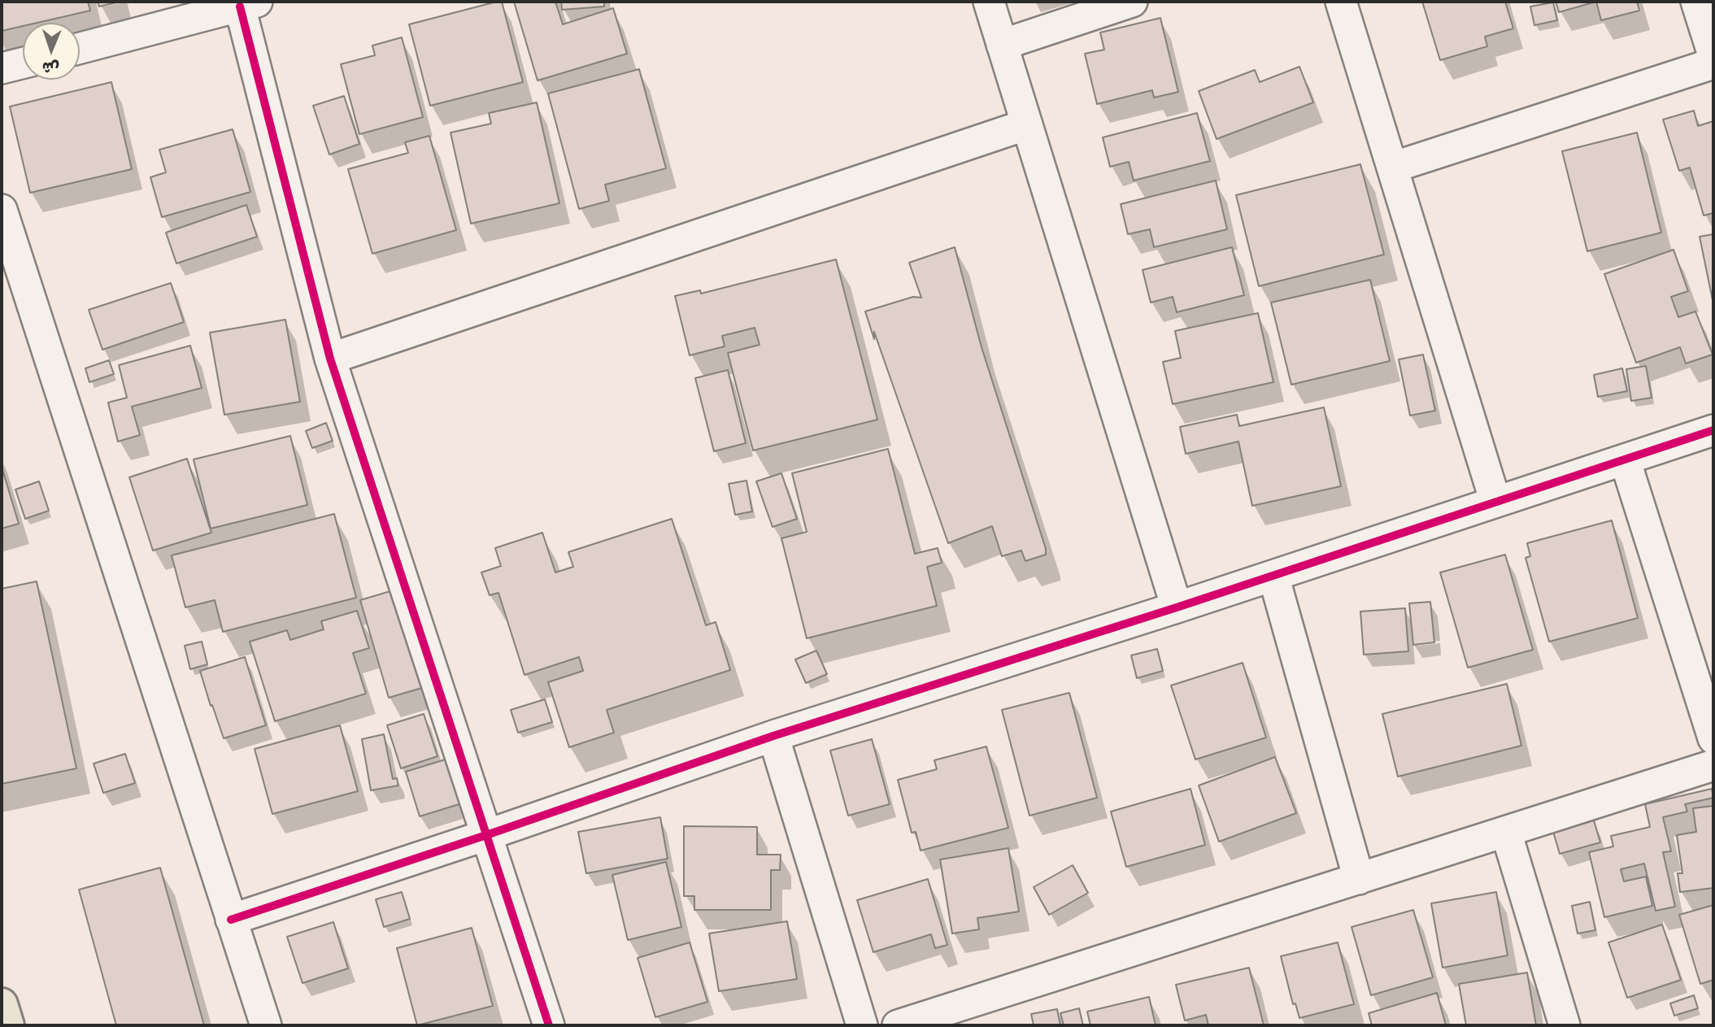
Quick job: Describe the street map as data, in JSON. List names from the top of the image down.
{
  "north": "bottom"
}
